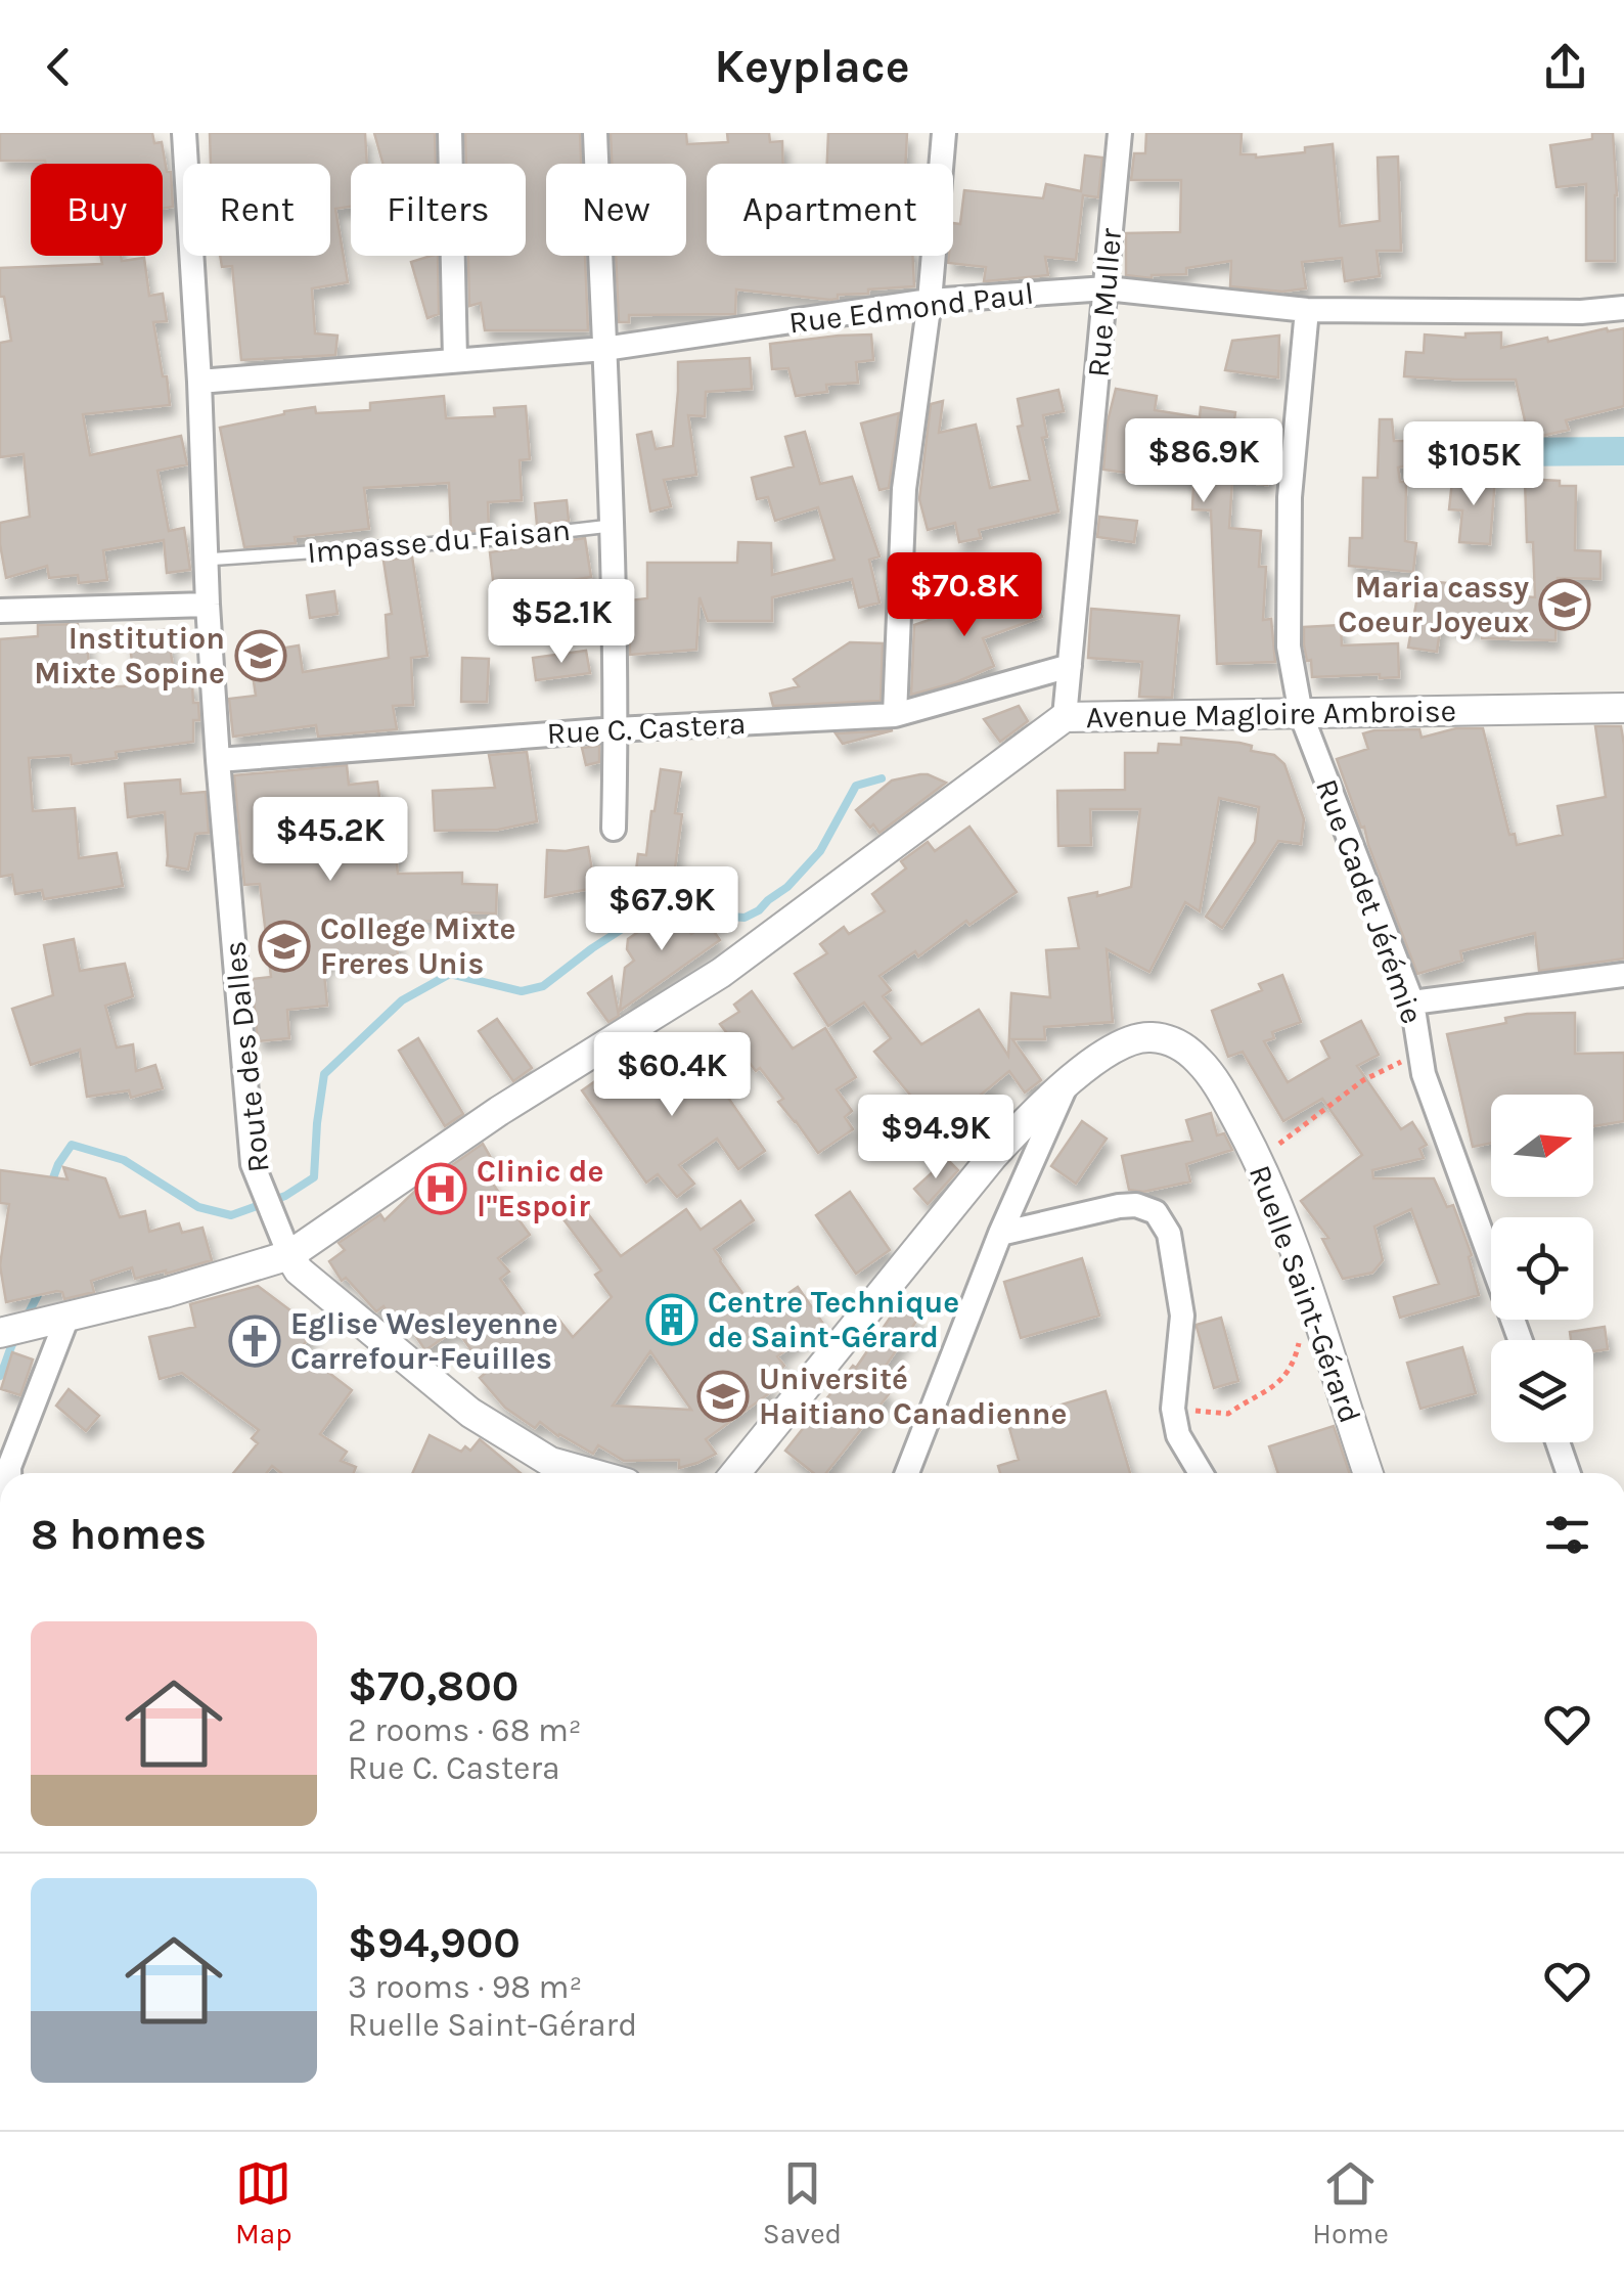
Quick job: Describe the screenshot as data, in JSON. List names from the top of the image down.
{
  "streets": {
    "street": [
      "Rue Muller",
      "Rue Edmond Paul",
      "Avenue Magloire Ambroise",
      "Rue C. Castera",
      "Rue Cadet Jérémie",
      "Route des Dalles",
      "Ruelle Saint-Gérard"
    ],
    "lane": ["Impasse du Faisan"]
  },
  "crossings": [
    ["Rue Muller", "Rue Edmond Paul"],
    ["Rue Muller", "Avenue Magloire Ambroise"],
    ["Rue Muller", "Rue C. Castera"],
    ["Rue Edmond Paul", "Rue Cadet Jérémie"],
    ["Rue Edmond Paul", "Route des Dalles"],
    ["Impasse du Faisan", "Route des Dalles"],
    ["Avenue Magloire Ambroise", "Rue Cadet Jérémie"],
    ["Avenue Magloire Ambroise", "Route des Dalles"],
    ["Rue C. Castera", "Route des Dalles"]
  ],
  "places": {
    "school or university": [
      "Maria cassy Coeur Joyeux",
      "Institution Mixte Sopine",
      "College Mixte Freres Unis",
      "Université Haitiano Canadienne"
    ],
    "hospital": ["Clinic de l\"Espoir"],
    "building": ["Centre Technique de Saint-Gérard"],
    "church": ["Eglise Wesleyenne Carrefour-Feuilles"]
  },
  "north": "right",
  "page": {
    "header": "Keyplace",
    "chip": [
      "Buy",
      "Rent",
      "Filters",
      "New",
      "Apartment"
    ],
    "price": [
      "$86.9K",
      "$105K",
      "$70.8K",
      "$52.1K",
      "$45.2K",
      "$67.9K",
      "$60.4K",
      "$94.9K"
    ],
    "heading": "8 homes",
    "list": [
      {
        "name": "$70,800",
        "note": "2 rooms · 68 m² · Rue C. Castera"
      },
      {
        "name": "$94,900",
        "note": "3 rooms · 98 m² · Ruelle Saint-Gérard"
      }
    ],
    "tabs": ["Map", "Saved", "Home"]
  }
}
